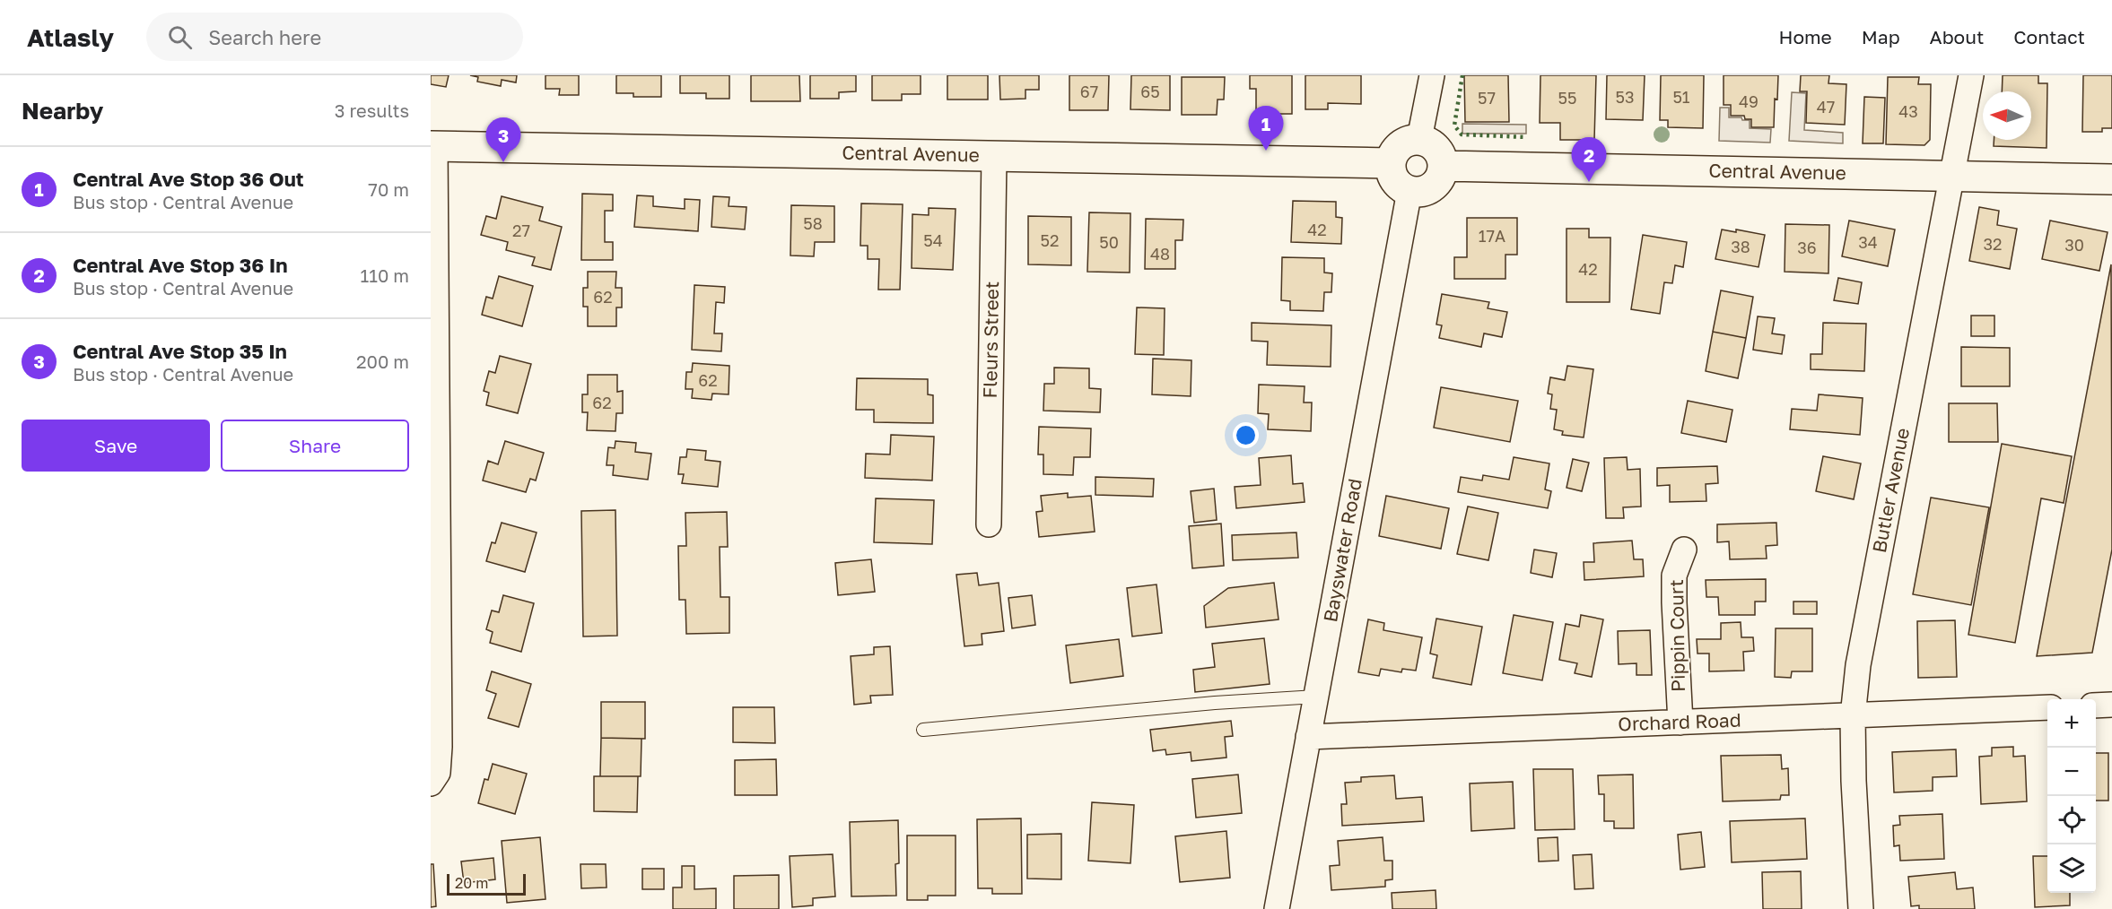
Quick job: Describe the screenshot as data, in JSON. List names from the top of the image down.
{
  "streets": {
    "street": [
      "Central Avenue",
      "Fleurs Street",
      "Butler Avenue",
      "Bayswater Road",
      "Pippin Court",
      "Orchard Road"
    ]
  },
  "crossings": [
    ["Central Avenue", "Fleurs Street"],
    ["Central Avenue", "Butler Avenue"],
    ["Central Avenue", "Bayswater Road"],
    ["Butler Avenue", "Orchard Road"],
    ["Bayswater Road", "Orchard Road"],
    ["Pippin Court", "Orchard Road"]
  ],
  "house_numbers": [
    "67",
    "65",
    "53",
    "51",
    "57",
    "55",
    "49",
    "47",
    "43",
    "58",
    "42",
    "27",
    "17A",
    "54",
    "52",
    "50",
    "34",
    "32",
    "30",
    "38",
    "36",
    "48",
    "42",
    "62",
    "62",
    "62"
  ],
  "scale_bar": "20 m",
  "north": "left",
  "page": {
    "header": "Atlasly",
    "search": "Search here",
    "nav": [
      "Home",
      "Map",
      "About",
      "Contact"
    ],
    "heading": ["Nearby", "3 results"],
    "pins": ["1", "3", "2"],
    "list": [
      {
        "mark": "1",
        "name": "Central Ave Stop 36 Out",
        "note": "Bus stop · Central Avenue",
        "value": "70 m"
      },
      {
        "mark": "2",
        "name": "Central Ave Stop 36 In",
        "note": "Bus stop · Central Avenue",
        "value": "110 m"
      },
      {
        "mark": "3",
        "name": "Central Ave Stop 35 In",
        "note": "Bus stop · Central Avenue",
        "value": "200 m"
      }
    ],
    "buttons": ["Save", "Share"],
    "map_buttons": ["+", "−"],
    "scale": "20 m"
  }
}
